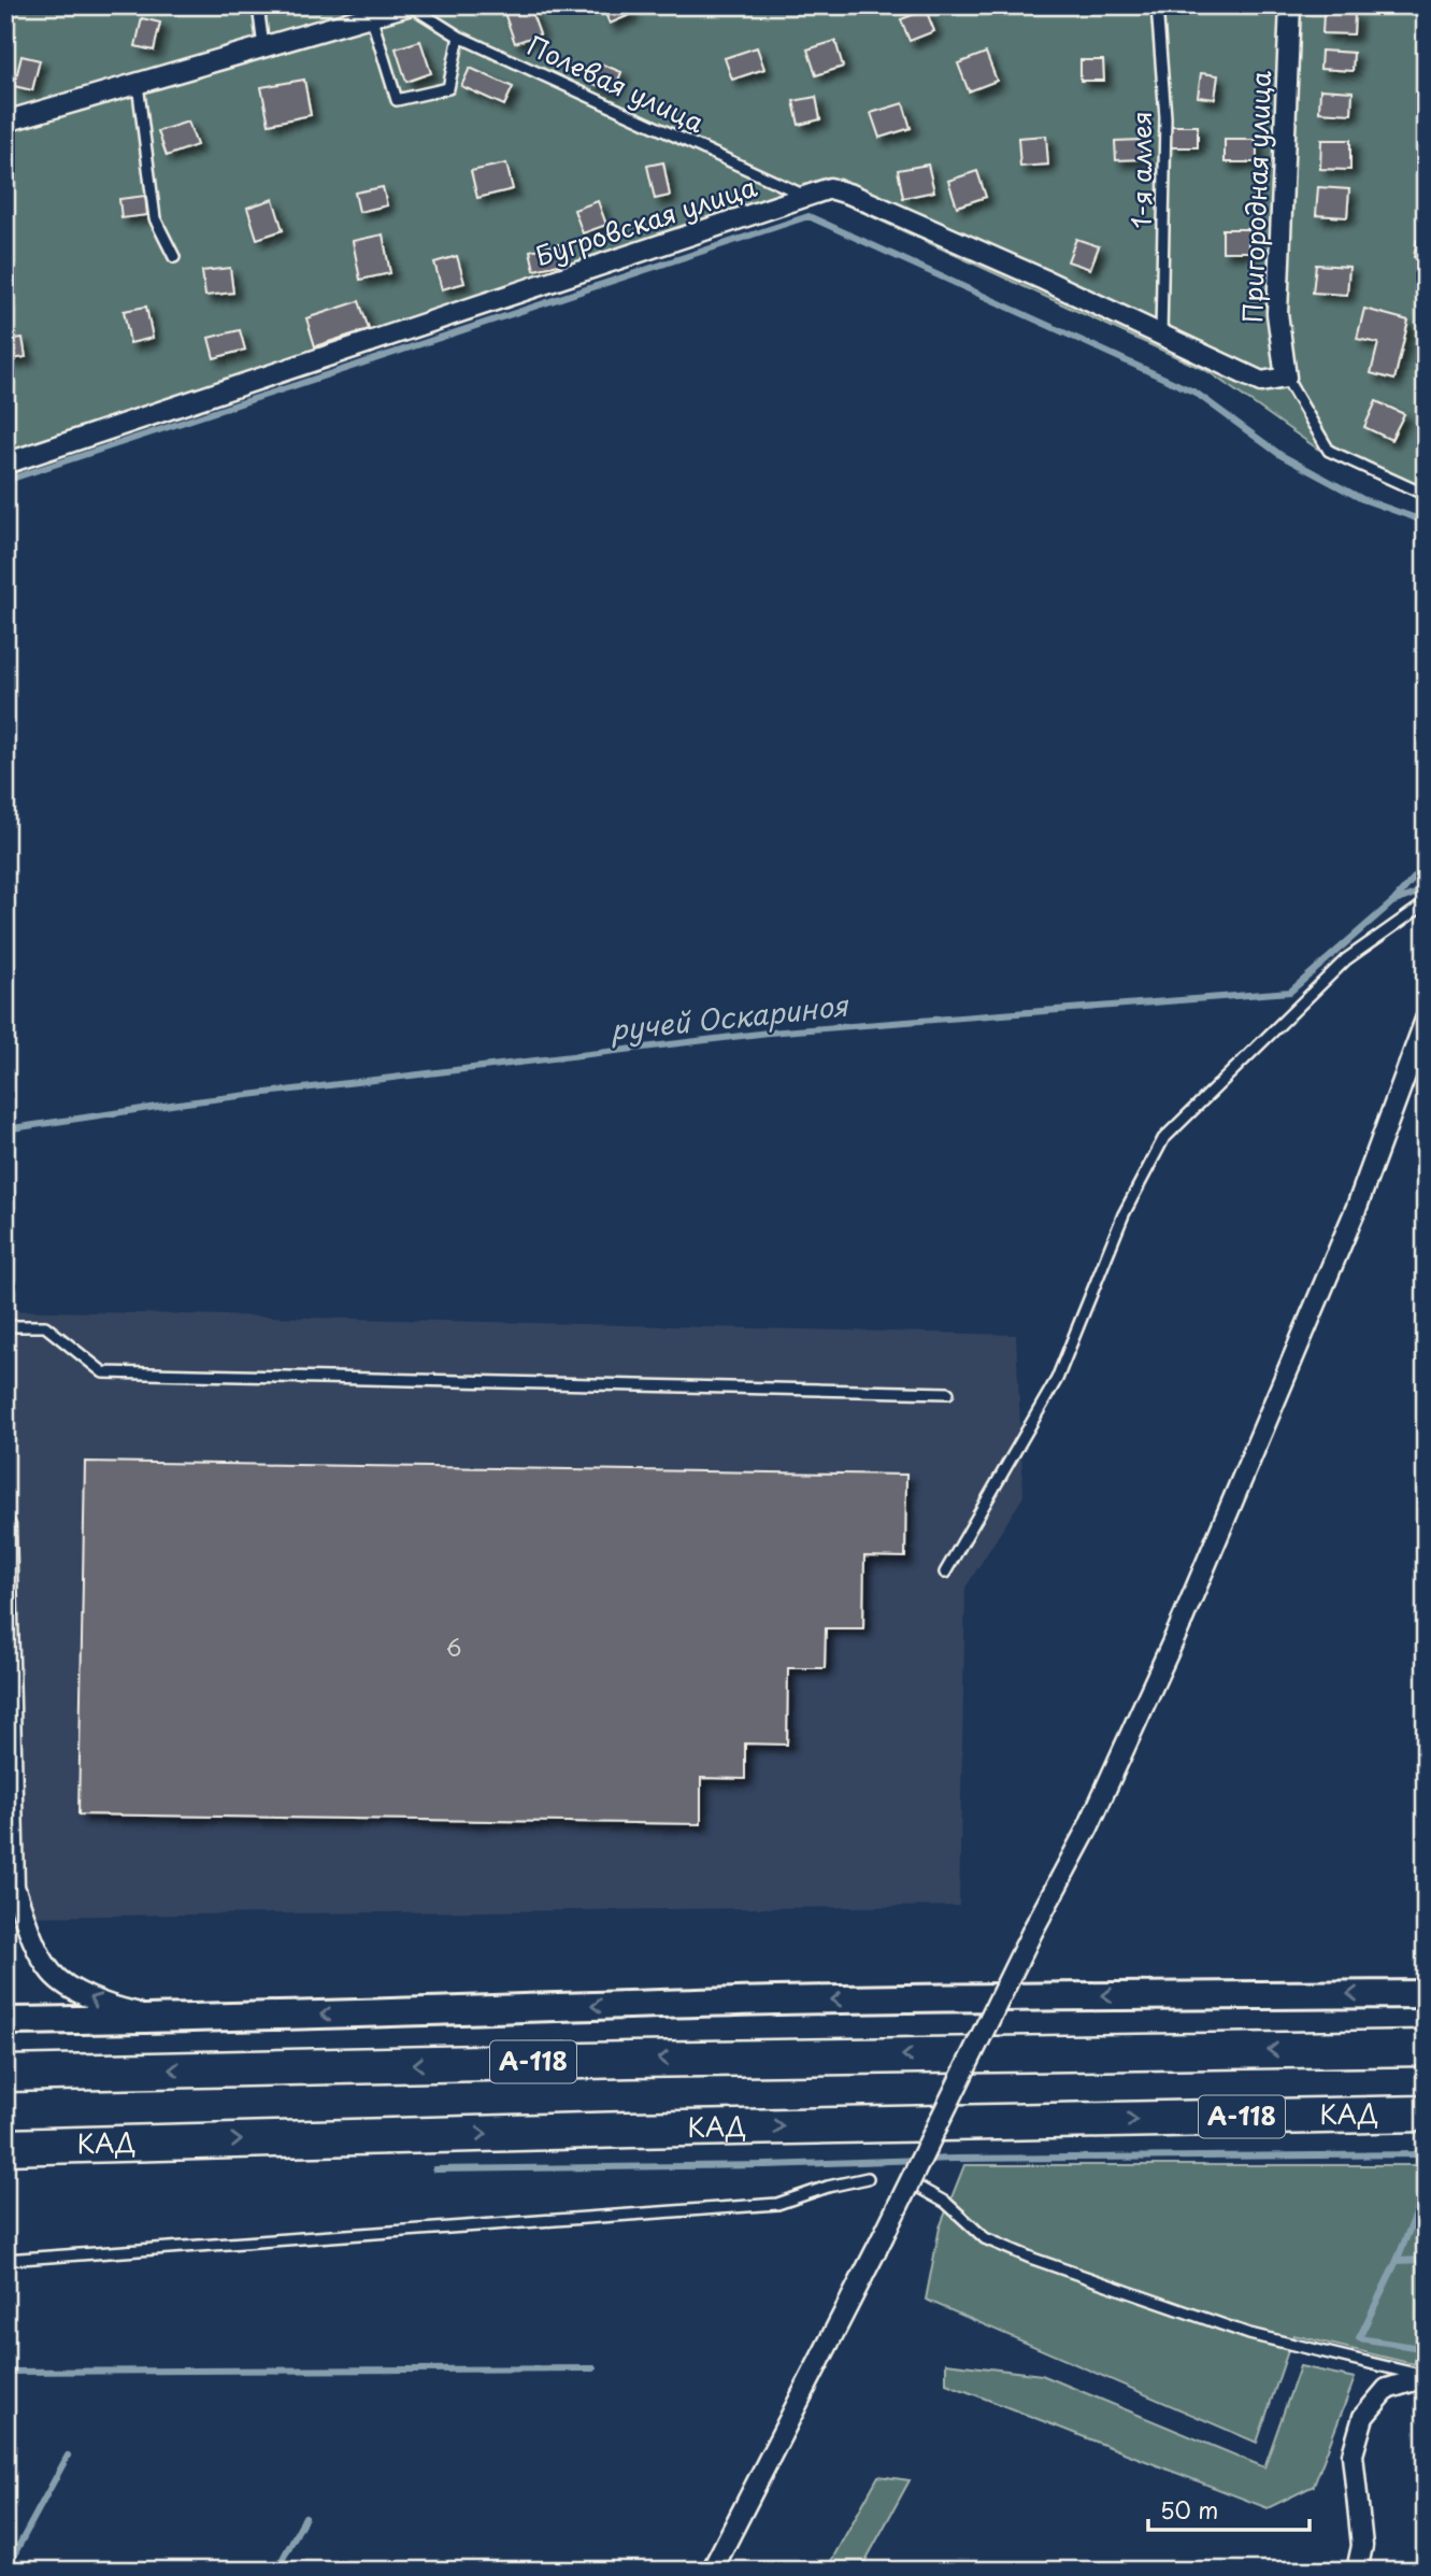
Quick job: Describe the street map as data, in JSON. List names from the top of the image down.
{
  "streets": {
    "highway": ["А-118", "КАД"],
    "street": ["Пригородная улица", "Бугровская улица"],
    "lane": ["Полевая улица", "1-я аллея"]
  },
  "crossings": [
    ["Полевая улица", "Бугровская улица"],
    ["1-я аллея", "Бугровская улица"],
    ["Пригородная улица", "Бугровская улица"]
  ],
  "water": ["ручей Оскариноя"],
  "house_numbers": ["6"],
  "scale_bar": "50 m"
}
